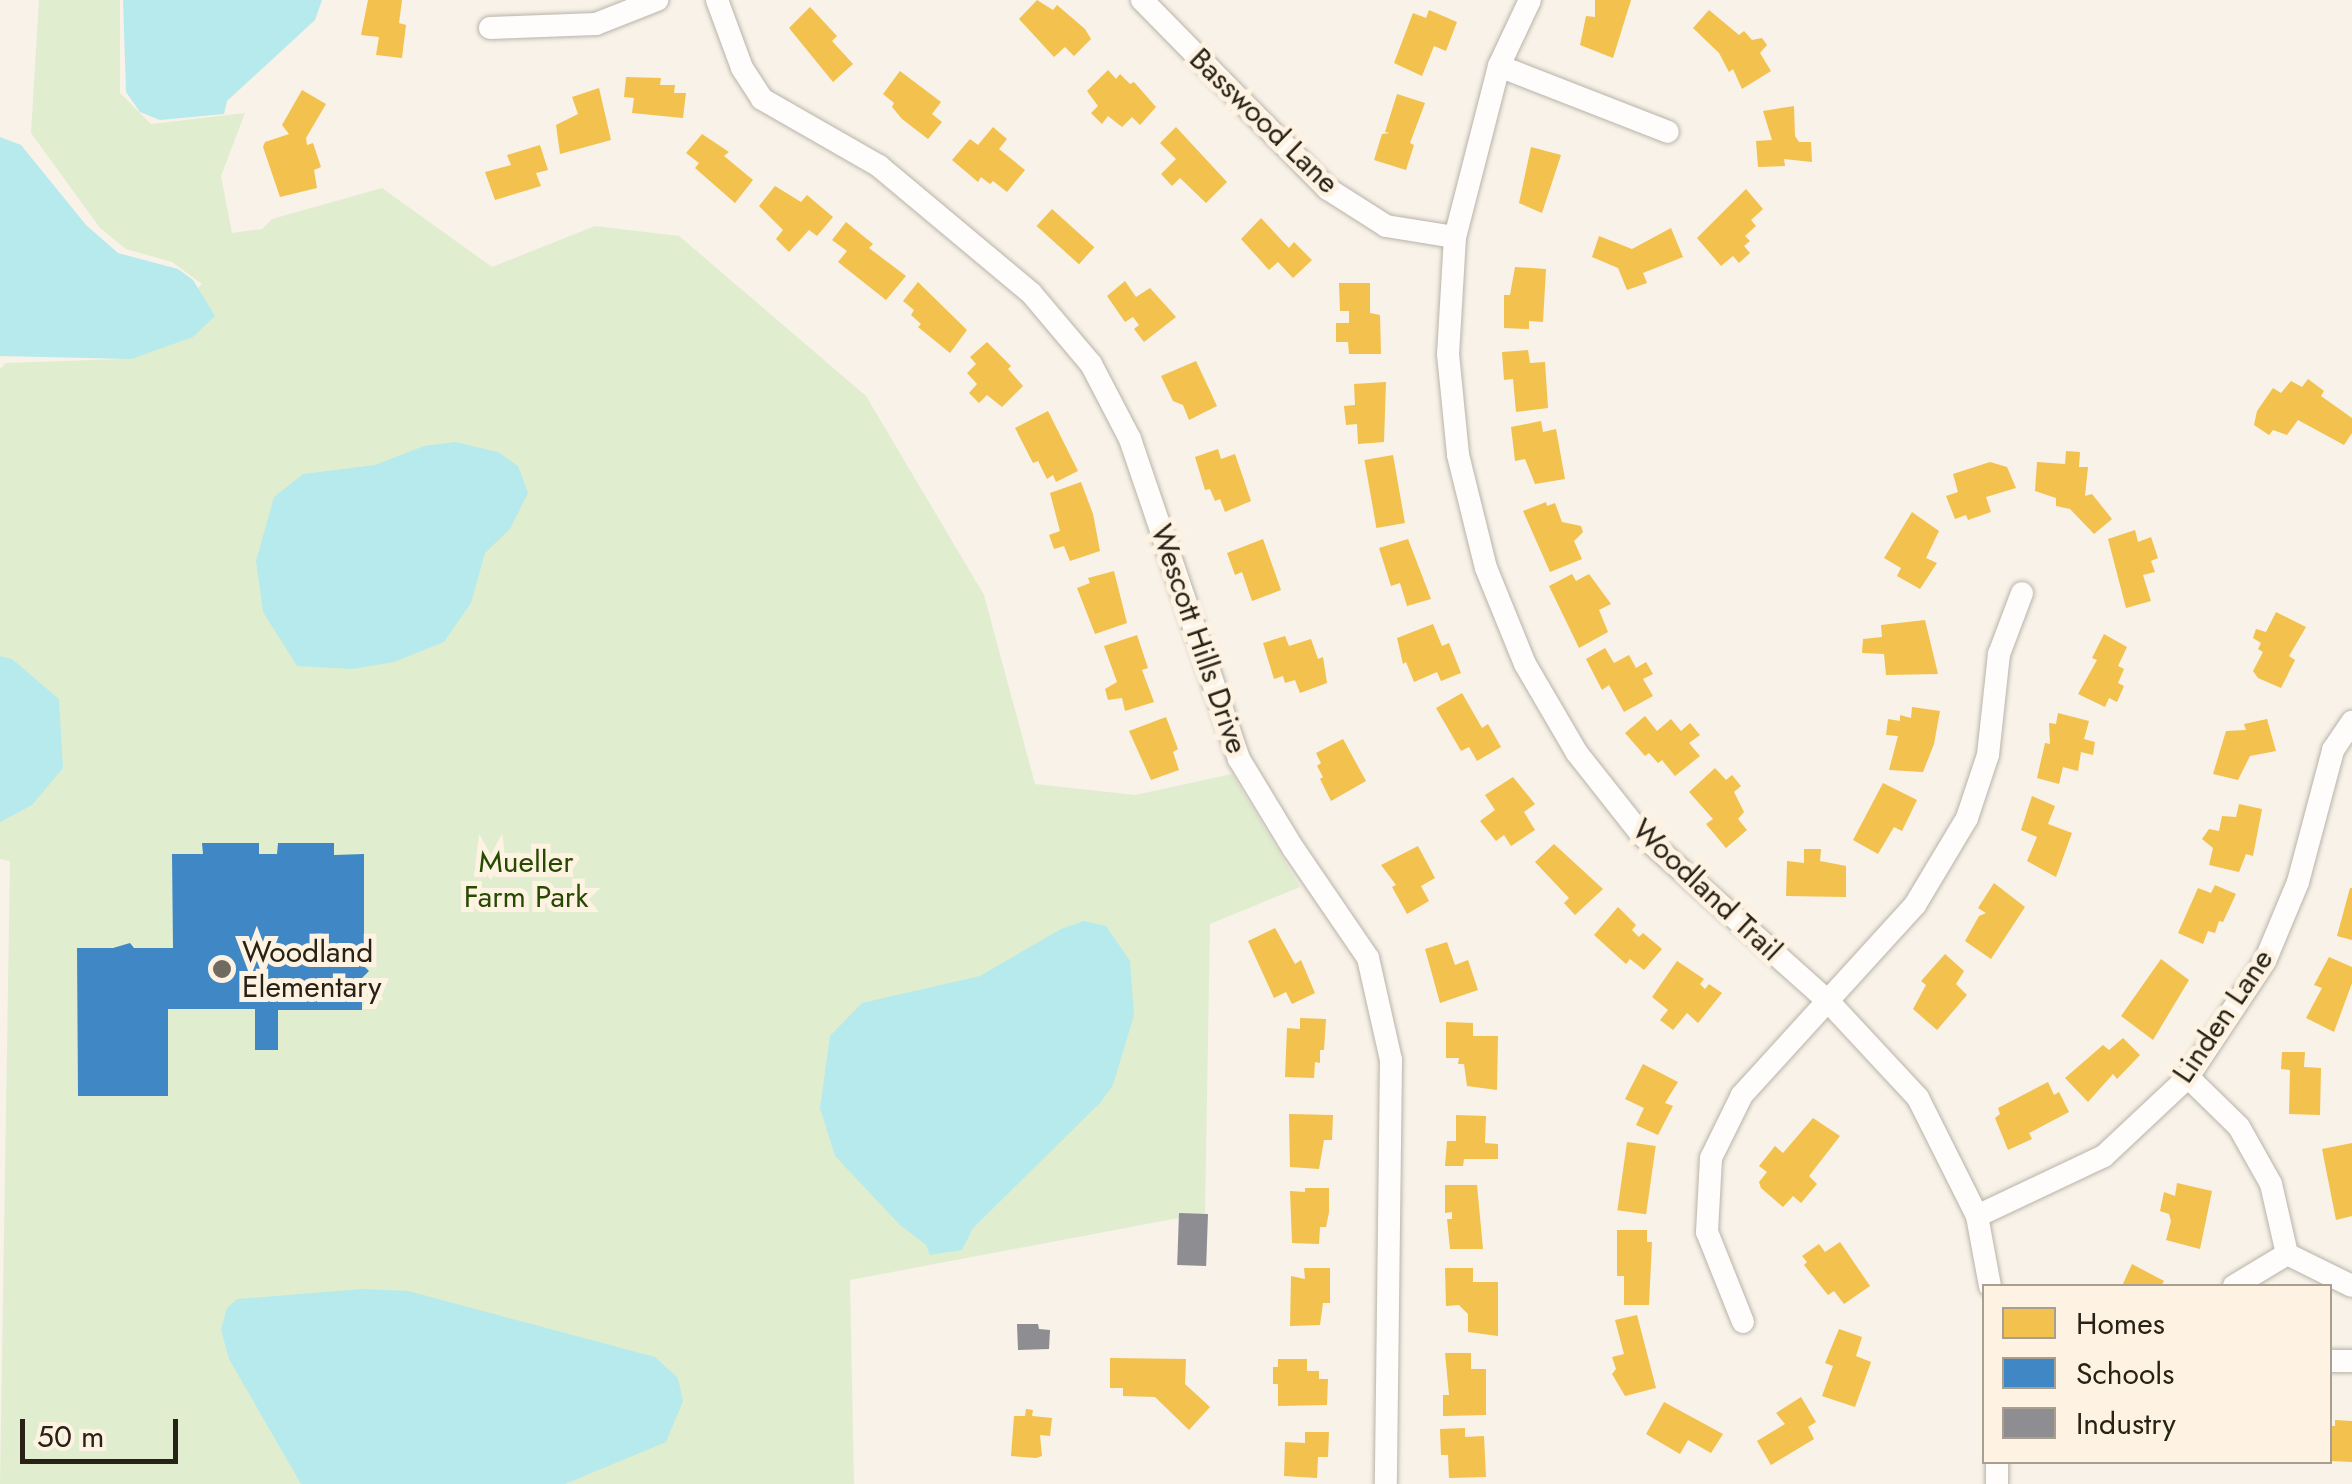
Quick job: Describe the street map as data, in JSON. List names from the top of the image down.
{
  "streets": {
    "street": [
      "Basswood Lane",
      "Wescott Hills Drive",
      "Woodland Trail",
      "Linden Lane"
    ]
  },
  "crossings": [
    ["Basswood Lane", "Woodland Trail"],
    ["Woodland Trail", "Linden Lane"]
  ],
  "parks": ["Mueller Farm Park"],
  "places": ["Woodland Elementary"],
  "legend": ["Homes", "Schools", "Industry"],
  "scale_bar": "50 m"
}
